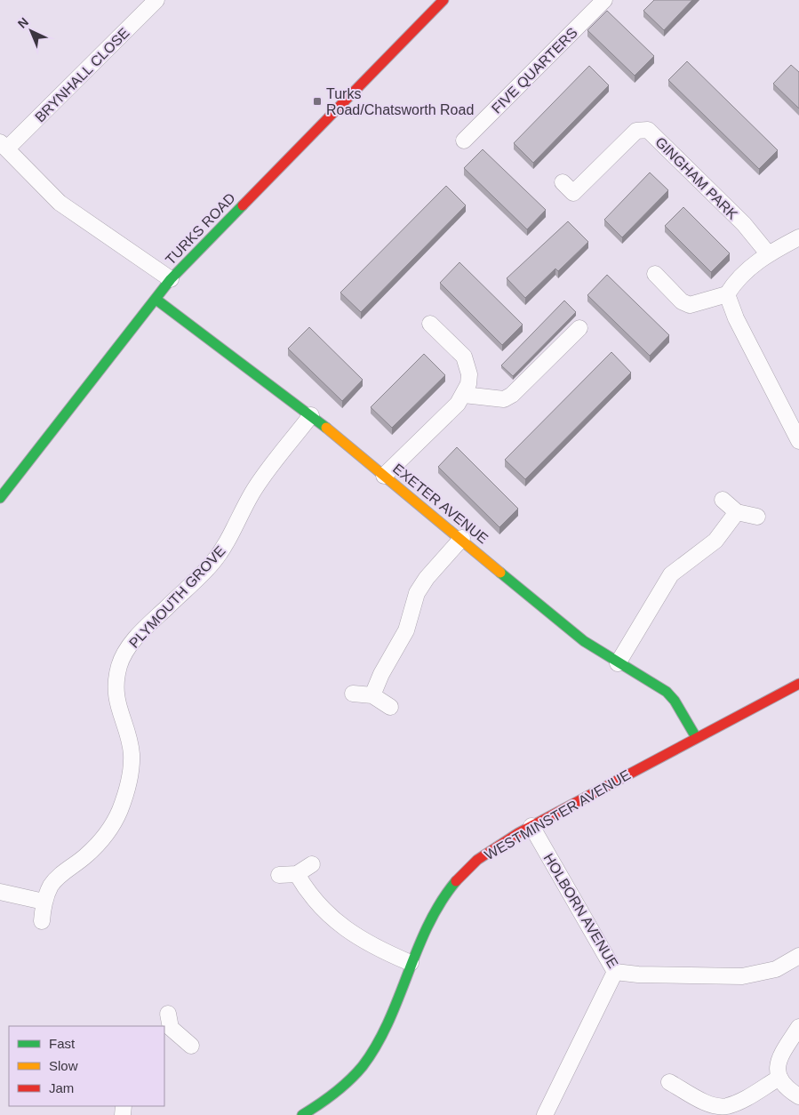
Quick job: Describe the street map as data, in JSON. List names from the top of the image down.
{
  "streets": {
    "street": [
      "FIVE QUARTERS",
      "BRYNHALL CLOSE",
      "GINGHAM PARK",
      "TURKS ROAD",
      "EXETER AVENUE",
      "PLYMOUTH GROVE",
      "WESTMINSTER AVENUE",
      "HOLBORN AVENUE"
    ]
  },
  "crossings": [
    ["TURKS ROAD", "EXETER AVENUE"],
    ["EXETER AVENUE", "PLYMOUTH GROVE"],
    ["EXETER AVENUE", "WESTMINSTER AVENUE"],
    ["WESTMINSTER AVENUE", "HOLBORN AVENUE"]
  ],
  "places": {
    "transit": ["Turks Road/Chatsworth Road"]
  },
  "legend": ["Fast", "Slow", "Jam"],
  "north": "top left"
}
